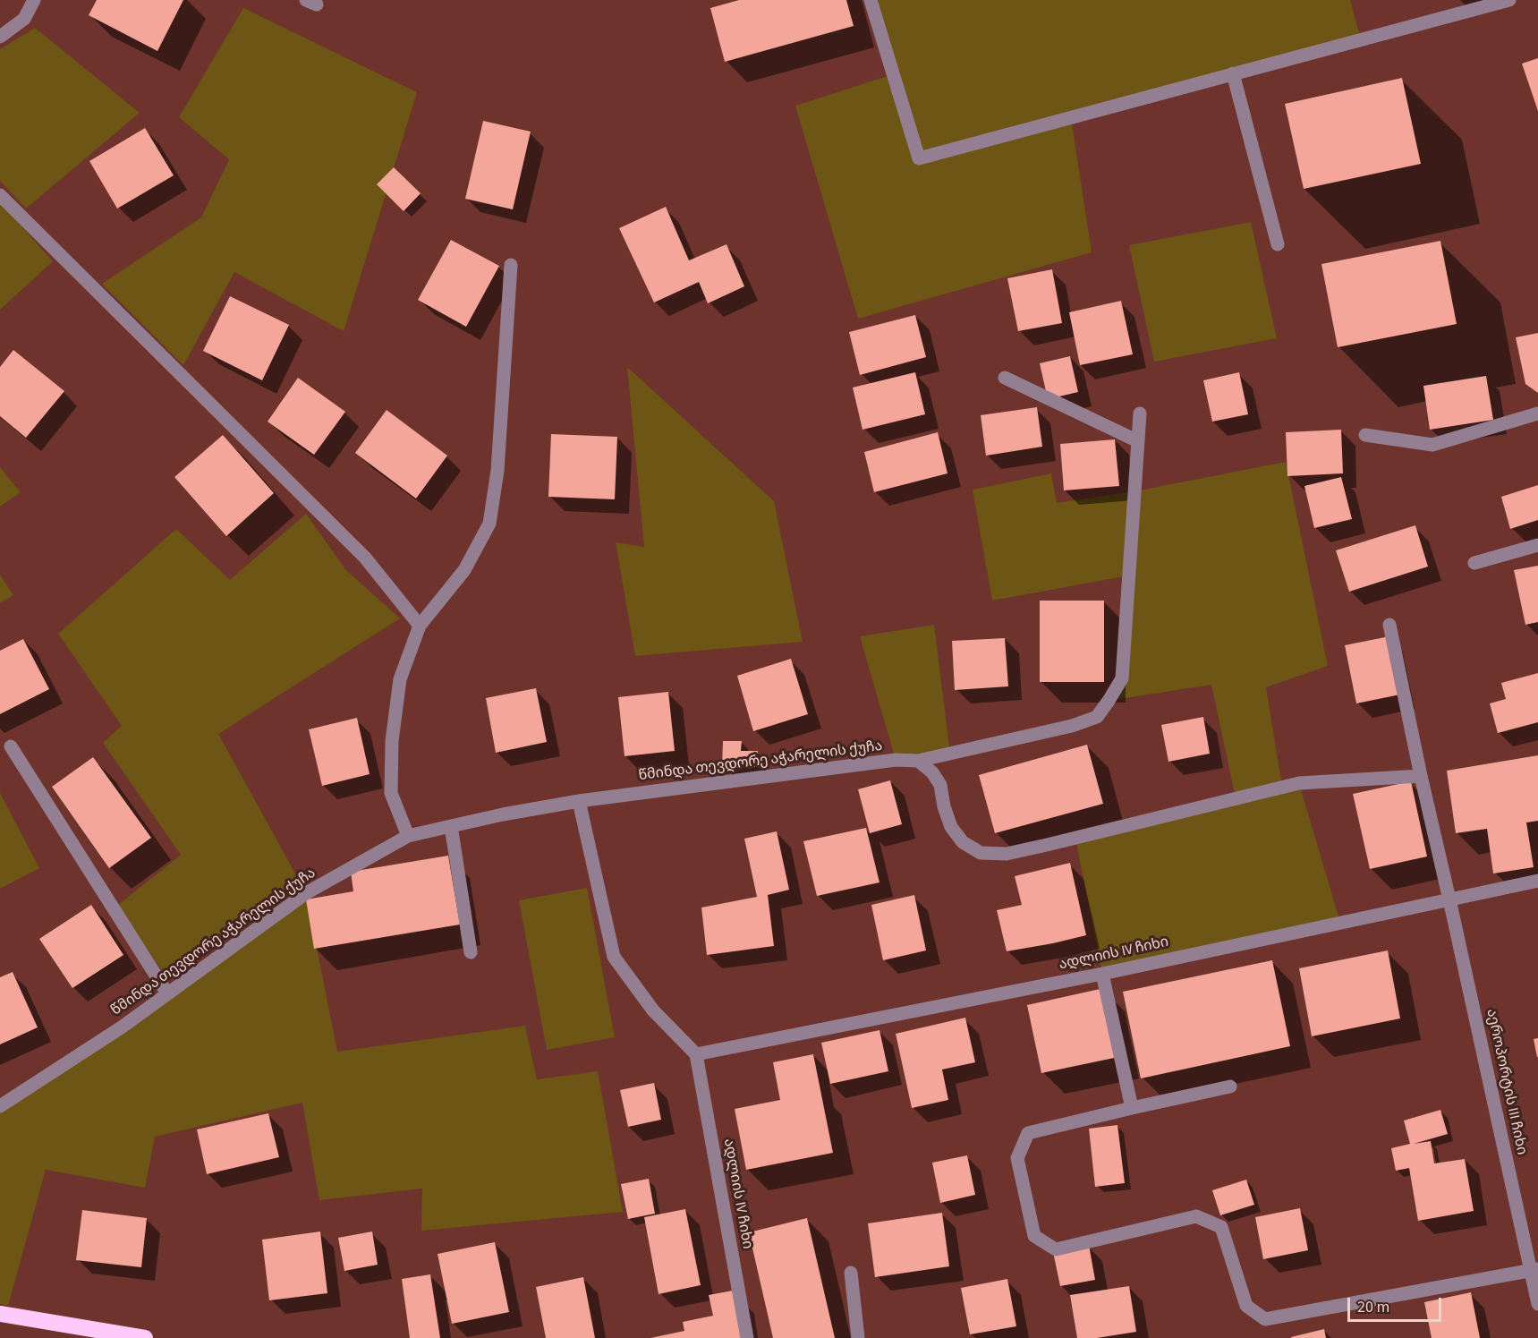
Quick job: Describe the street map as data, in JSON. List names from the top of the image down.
{
  "streets": {
    "street": ["წმინდა თევდორე აჭარელის ქუჩა", "ადლიის IV ჩიხი", "აეროპორტის III ჩიხი"]
  },
  "crossings": [
    ["ადლიის IV ჩიხი", "აეროპორტის III ჩიხი"]
  ],
  "scale_bar": "20 m"
}
